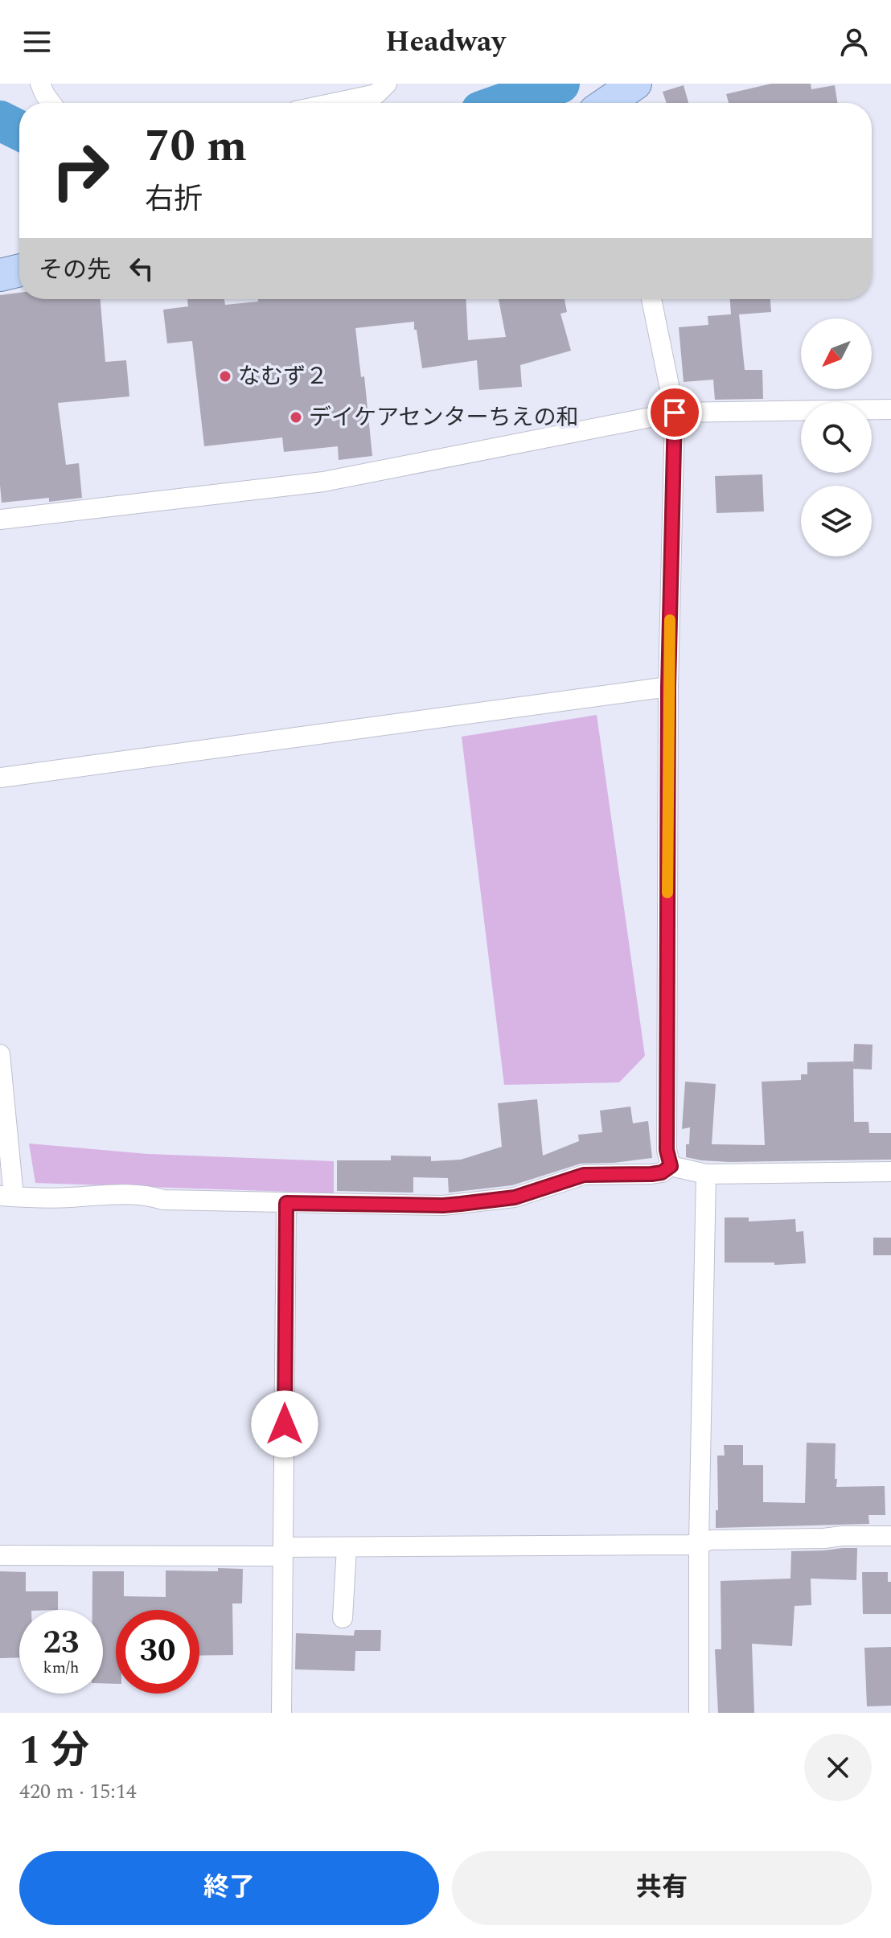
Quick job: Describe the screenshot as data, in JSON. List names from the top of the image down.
{
  "places": ["なむず２", "デイケアセンターちえの和"],
  "north": "bottom left",
  "page": {
    "header": "Headway",
    "turn": ["70 m", "右折"],
    "then": "その先",
    "speed": "23 km/h",
    "limit": "30",
    "heading": ["1 分", "420 m · 15:14"],
    "buttons": ["終了", "共有"]
  }
}
